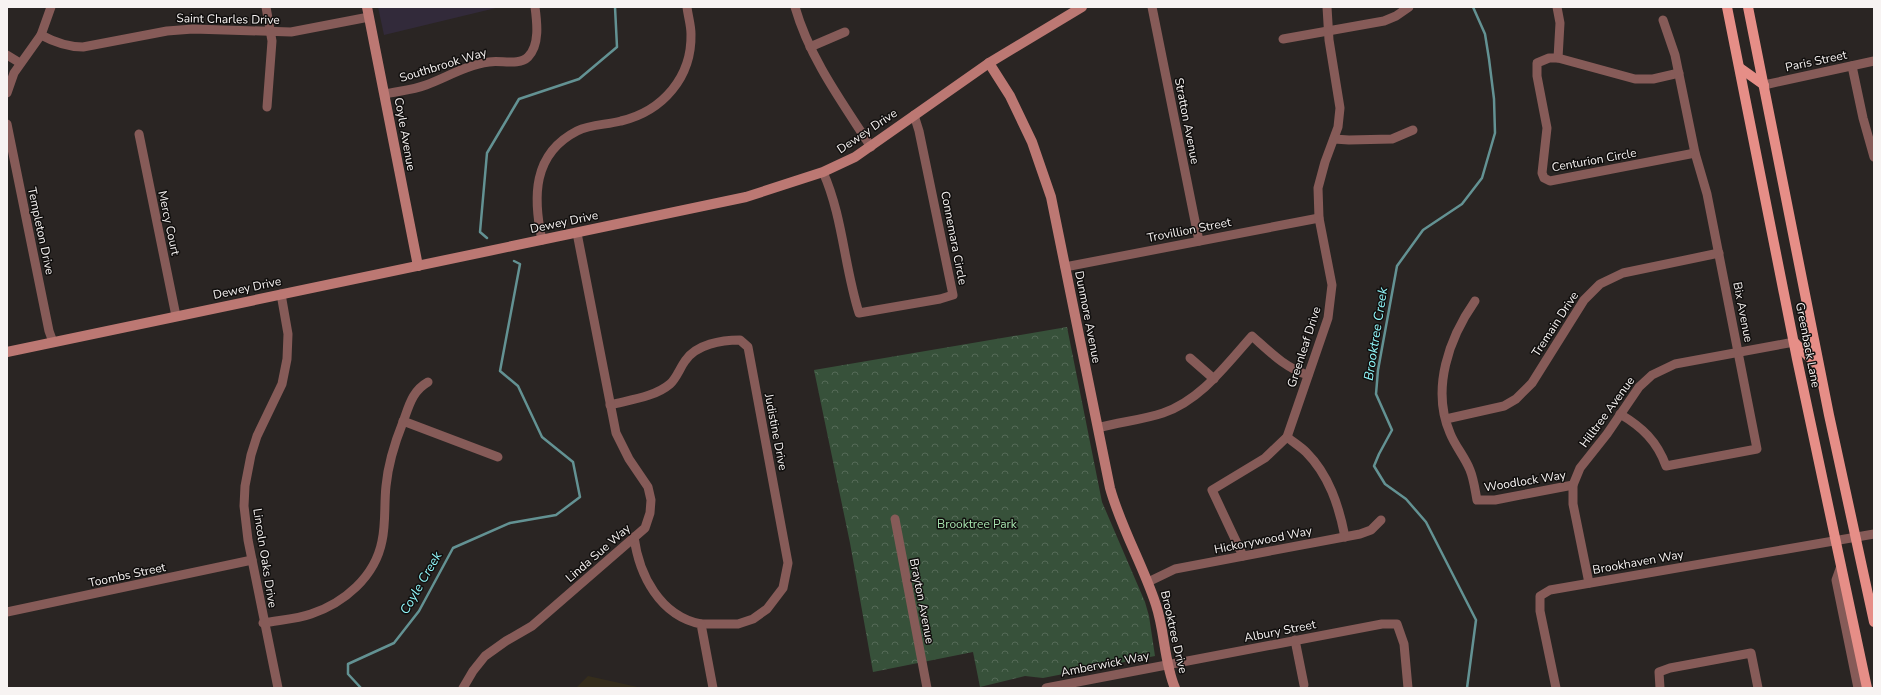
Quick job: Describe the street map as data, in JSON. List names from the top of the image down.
{
  "streets": {
    "main road": [
      "Dewey Drive",
      "Coyle Avenue",
      "Dunmore Avenue",
      "Greenback Lane",
      "Brooktree Drive"
    ],
    "street": [
      "Saint Charles Drive",
      "Paris Street",
      "Southbrook Way",
      "Stratton Avenue",
      "Centurion Circle",
      "Mercy Court",
      "Trovillion Street",
      "Templeton Drive",
      "Connemara Circle",
      "Bix Avenue",
      "Tremain Drive",
      "Greenleaf Drive",
      "Hilltree Avenue",
      "Judistine Drive",
      "Woodlock Way",
      "Hickorywood Way",
      "Linda Sue Way",
      "Lincoln Oaks Drive",
      "Brookhaven Way",
      "Toombs Street",
      "Brayton Avenue",
      "Albury Street",
      "Amberwick Way"
    ]
  },
  "crossings": [
    ["Saint Charles Drive", "Coyle Avenue"],
    ["Paris Street", "Greenback Lane"],
    ["Southbrook Way", "Coyle Avenue"],
    ["Stratton Avenue", "Trovillion Street"],
    ["Dewey Drive", "Coyle Avenue"],
    ["Dewey Drive", "Mercy Court"],
    ["Dewey Drive", "Templeton Drive"],
    ["Dewey Drive", "Connemara Circle"],
    ["Dewey Drive", "Dunmore Avenue"],
    ["Dewey Drive", "Linda Sue Way"],
    ["Dewey Drive", "Lincoln Oaks Drive"],
    ["Centurion Circle", "Bix Avenue"],
    ["Trovillion Street", "Dunmore Avenue"],
    ["Trovillion Street", "Greenleaf Drive"],
    ["Bix Avenue", "Tremain Drive"],
    ["Bix Avenue", "Hilltree Avenue"],
    ["Dunmore Avenue", "Hickorywood Way"],
    ["Dunmore Avenue", "Brooktree Drive"],
    ["Tremain Drive", "Woodlock Way"],
    ["Greenback Lane", "Hilltree Avenue"],
    ["Greenback Lane", "Brookhaven Way"],
    ["Greenleaf Drive", "Hickorywood Way"],
    ["Hilltree Avenue", "Woodlock Way"],
    ["Hilltree Avenue", "Brookhaven Way"],
    ["Judistine Drive", "Linda Sue Way"],
    ["Hickorywood Way", "Brooktree Drive"],
    ["Lincoln Oaks Drive", "Toombs Street"],
    ["Albury Street", "Brooktree Drive"],
    ["Albury Street", "Amberwick Way"],
    ["Brooktree Drive", "Amberwick Way"]
  ],
  "water": ["Brooktree Creek", "Coyle Creek"],
  "parks": ["Brooktree Park"]
}
